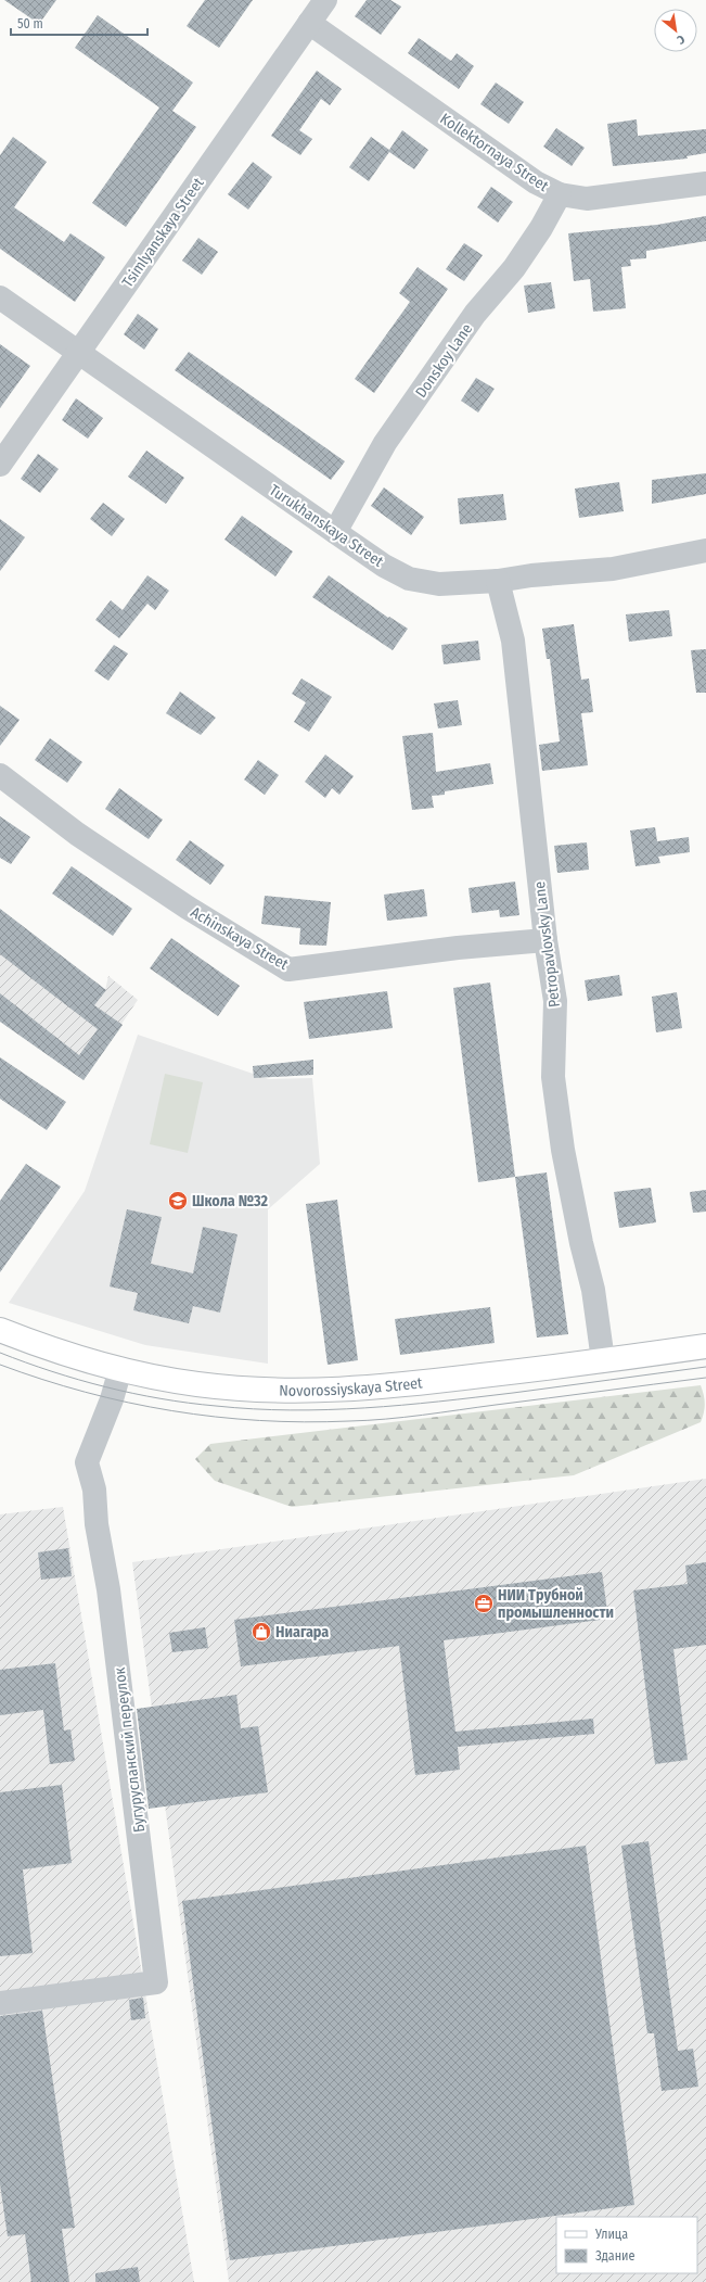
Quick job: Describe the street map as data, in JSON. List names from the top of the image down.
{
  "streets": {
    "main road": ["Novorossiyskaya Street"],
    "street": [
      "Kollektornaya Street",
      "Tsimlyanskaya Street",
      "Donskoy Lane",
      "Turukhanskaya Street",
      "Achinskaya Street",
      "Petropavlovsky Lane",
      "Бугурусланский переулок"
    ]
  },
  "crossings": [
    ["Kollektornaya Street", "Tsimlyanskaya Street"],
    ["Kollektornaya Street", "Donskoy Lane"],
    ["Tsimlyanskaya Street", "Turukhanskaya Street"],
    ["Donskoy Lane", "Turukhanskaya Street"],
    ["Turukhanskaya Street", "Petropavlovsky Lane"],
    ["Achinskaya Street", "Petropavlovsky Lane"],
    ["Petropavlovsky Lane", "Novorossiyskaya Street"],
    ["Novorossiyskaya Street", "Бугурусланский переулок"]
  ],
  "places": {
    "school or university": ["Школа №32"],
    "office": ["НИИ Трубной промышленности"],
    "shop": ["Ниагара"]
  },
  "legend": ["Улица", "Здание"],
  "scale_bar": "50 m",
  "north": "bottom right"
}
